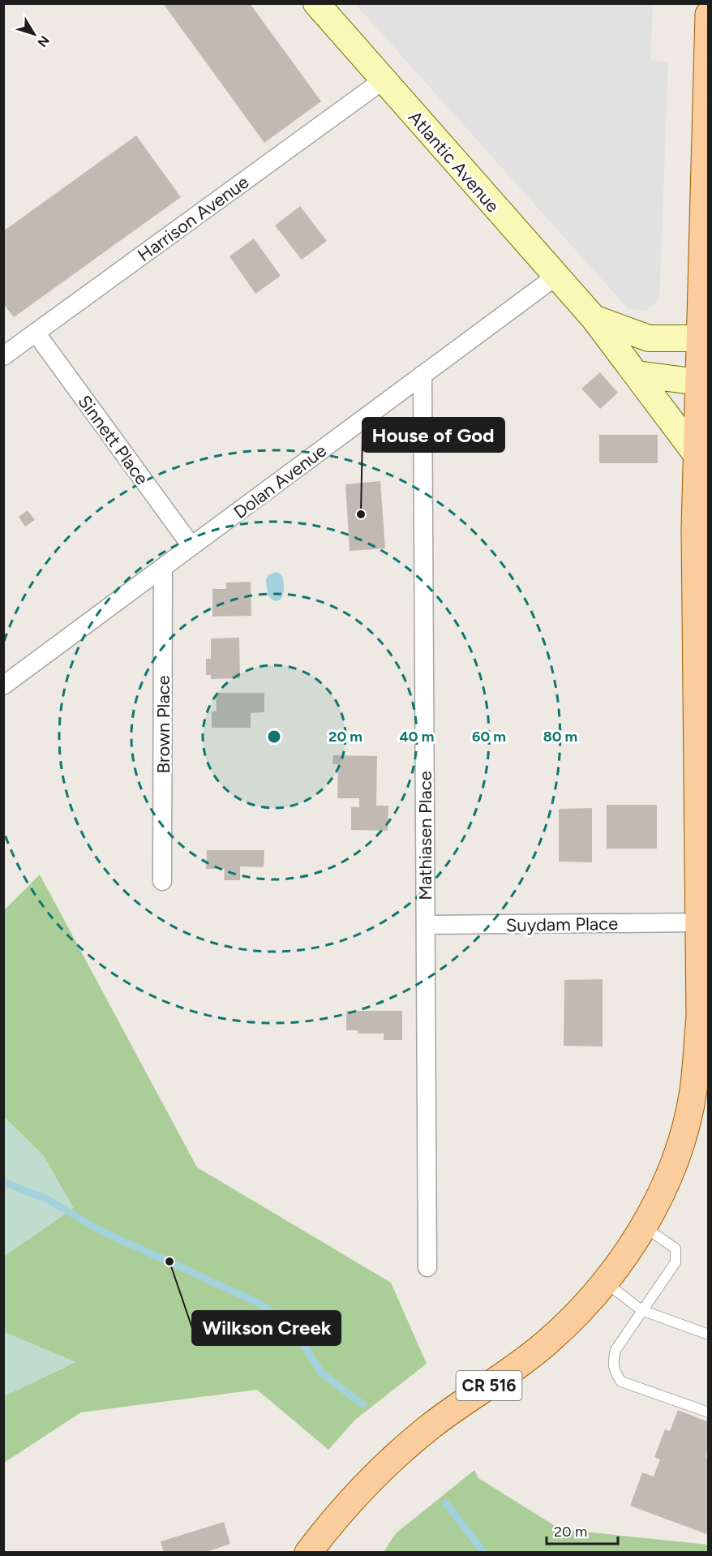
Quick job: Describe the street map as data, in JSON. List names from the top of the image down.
{
  "streets": {
    "main road": ["CR 516"],
    "street": [
      "Atlantic Avenue",
      "Harrison Avenue",
      "Sinnett Place",
      "Dolan Avenue",
      "Brown Place",
      "Mathiasen Place",
      "Suydam Place"
    ]
  },
  "crossings": [
    ["Atlantic Avenue", "Harrison Avenue"],
    ["Atlantic Avenue", "Dolan Avenue"],
    ["Atlantic Avenue", "CR 516"],
    ["Harrison Avenue", "Sinnett Place"],
    ["Sinnett Place", "Dolan Avenue"],
    ["Dolan Avenue", "Brown Place"],
    ["Dolan Avenue", "Mathiasen Place"],
    ["Mathiasen Place", "Suydam Place"],
    ["Suydam Place", "CR 516"]
  ],
  "places": ["House of God", "Wilkson Creek"],
  "scale_bar": "20 m",
  "north": "bottom right",
  "rings": [
    "20 m",
    "40 m",
    "60 m",
    "80 m"
  ]
}
